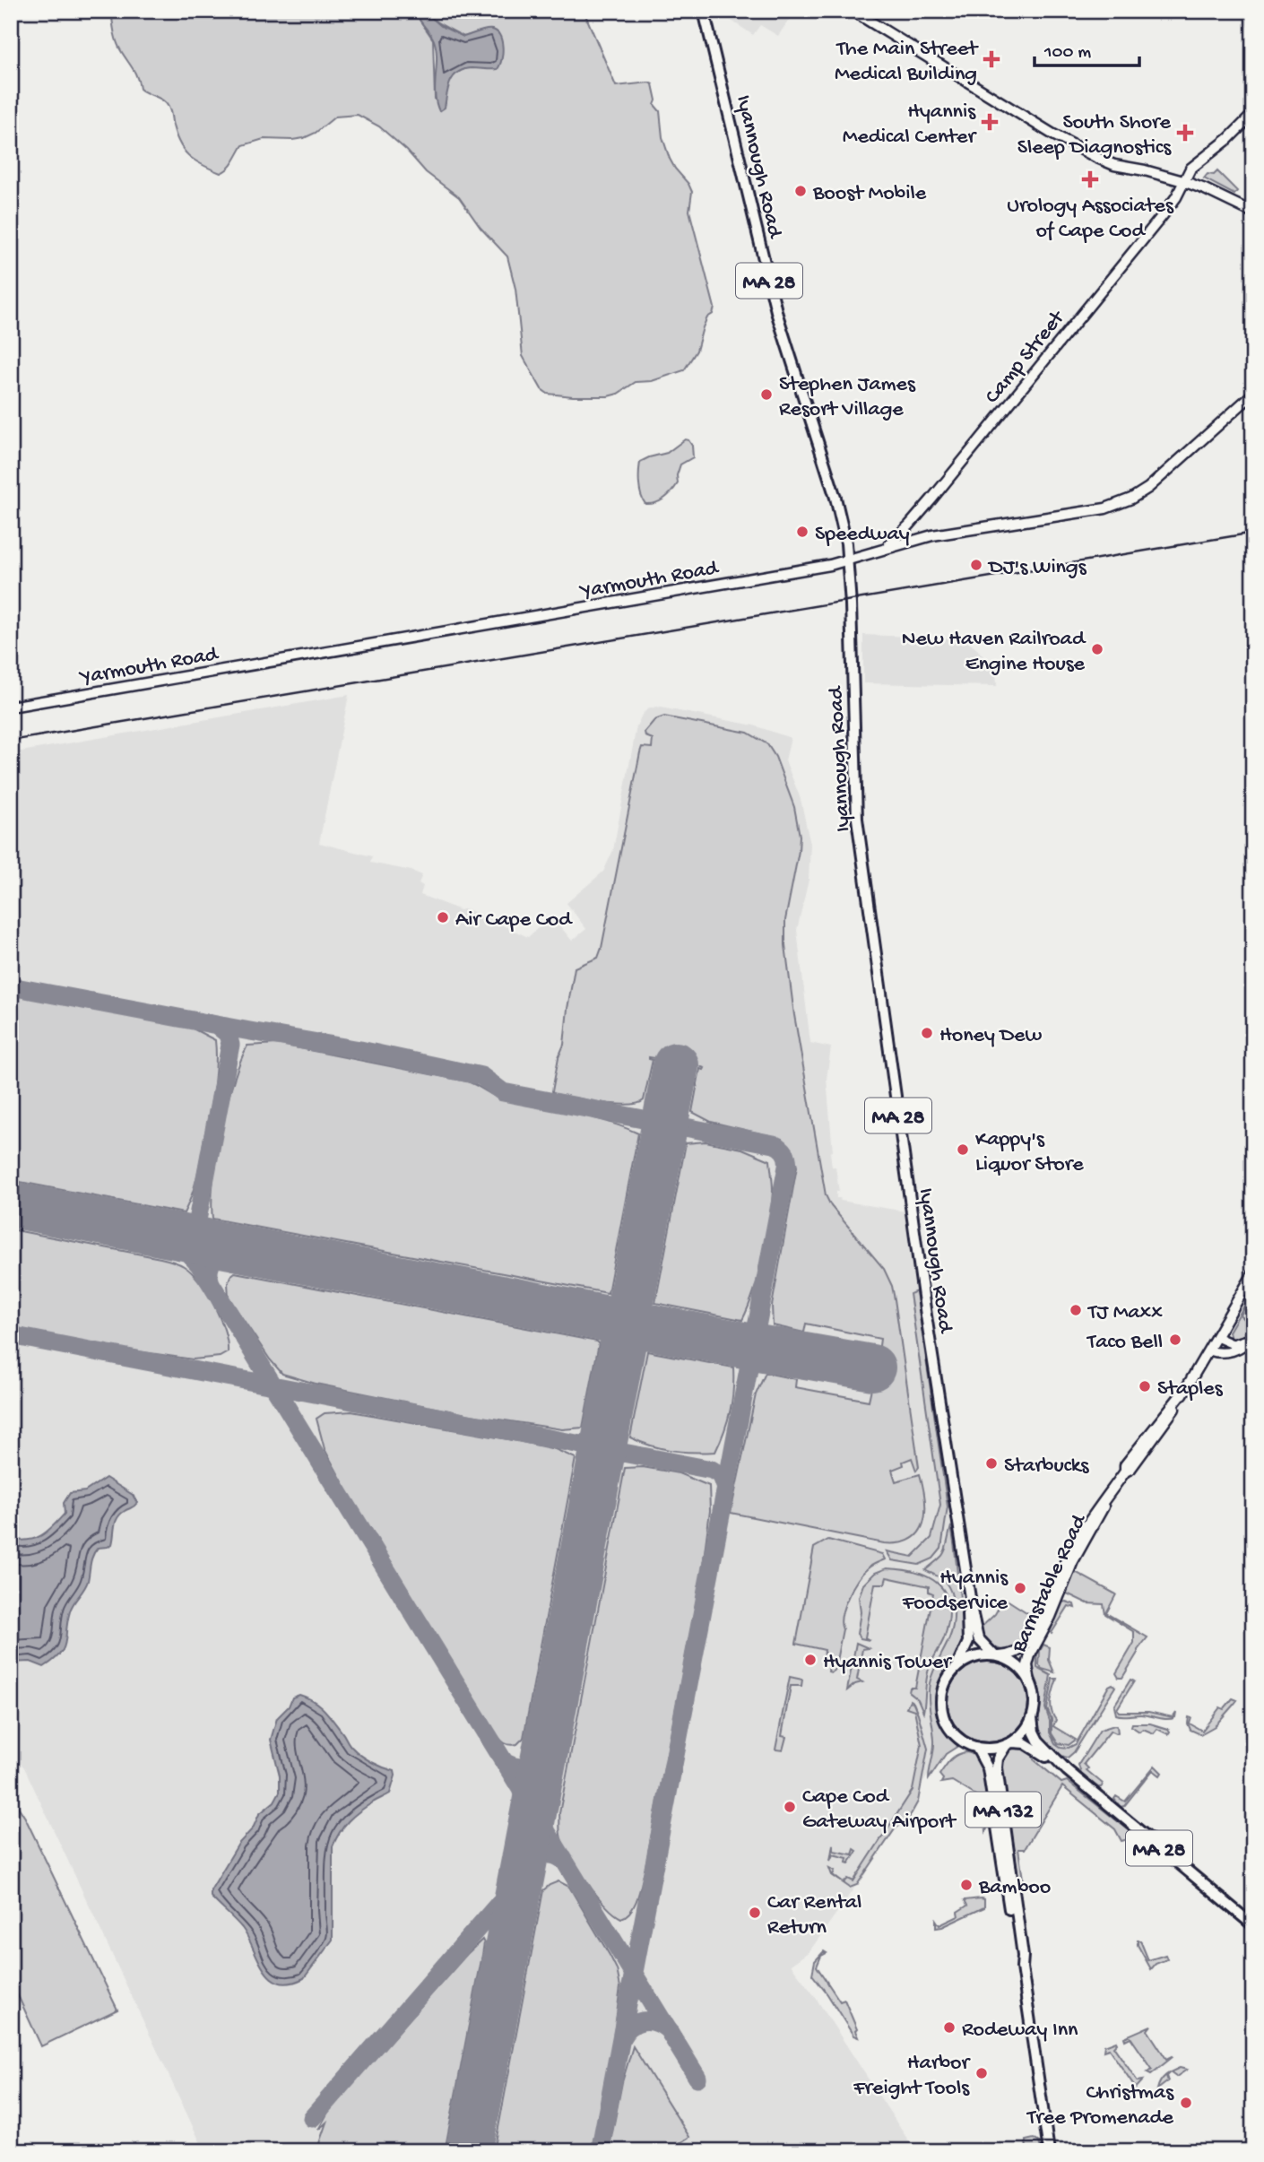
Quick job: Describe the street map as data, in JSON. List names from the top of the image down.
{
  "streets": {
    "main road": [
      "Iyannough Road",
      "MA 28",
      "Camp Street",
      "Yarmouth Road",
      "Barnstable Road",
      "MA 132"
    ]
  },
  "crossings": [
    ["Iyannough Road", "MA 28"],
    ["Iyannough Road", "Yarmouth Road"],
    ["Iyannough Road", "Barnstable Road"],
    ["Iyannough Road", "MA 132"],
    ["MA 28", "Barnstable Road"],
    ["MA 28", "MA 132"],
    ["Camp Street", "Yarmouth Road"],
    ["Barnstable Road", "MA 132"]
  ],
  "places": {
    "health": [
      "The Main Street Medical Building",
      "Hyannis Medical Center",
      "South Shore Sleep Diagnostics",
      "Urology Associates of Cape Cod"
    ],
    "other": [
      "Boost Mobile",
      "Stephen James Resort Village",
      "Speedway",
      "DJ's Wings",
      "New Haven Railroad Engine House",
      "Air Cape Cod",
      "Honey Dew",
      "Kappy's Liquor Store",
      "TJ Maxx",
      "Taco Bell",
      "Staples",
      "Starbucks",
      "Hyannis Foodservice",
      "Hyannis Tower",
      "Cape Cod Gateway Airport",
      "Bamboo",
      "Car Rental Return",
      "Rodeway Inn",
      "Harbor Freight Tools",
      "Christmas Tree Promenade"
    ]
  },
  "scale_bar": "100 m"
}
